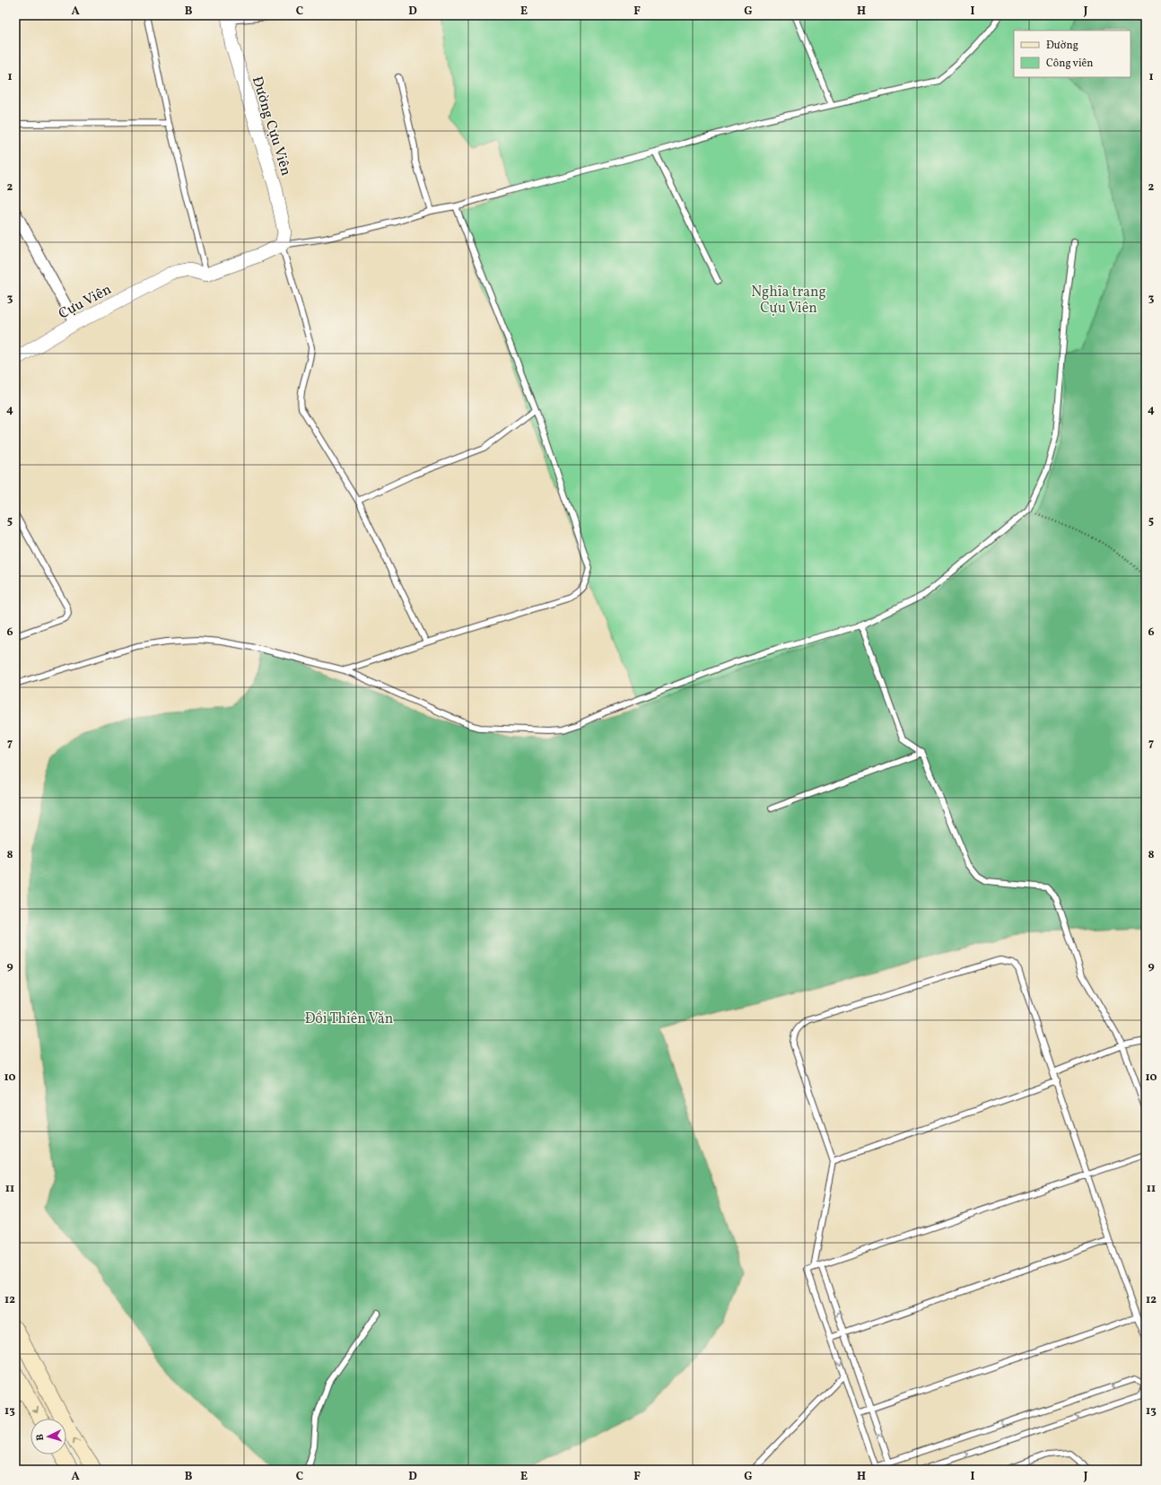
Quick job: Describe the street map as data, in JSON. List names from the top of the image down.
{
  "streets": {
    "street": ["Đường Cựu Viên", "Cựu Viên"]
  },
  "parks": ["Nghĩa trang Cựu Viên", "Đồi Thiên Văn"],
  "legend": ["Đường", "Công viên"],
  "north": "left",
  "grid": {
    "columns": [
      "A",
      "B",
      "C",
      "D",
      "E",
      "F",
      "G",
      "H",
      "I",
      "J"
    ],
    "rows": [
      "1",
      "2",
      "3",
      "4",
      "5",
      "6",
      "7",
      "8",
      "9",
      "10",
      "11",
      "12",
      "13"
    ]
  }
}
